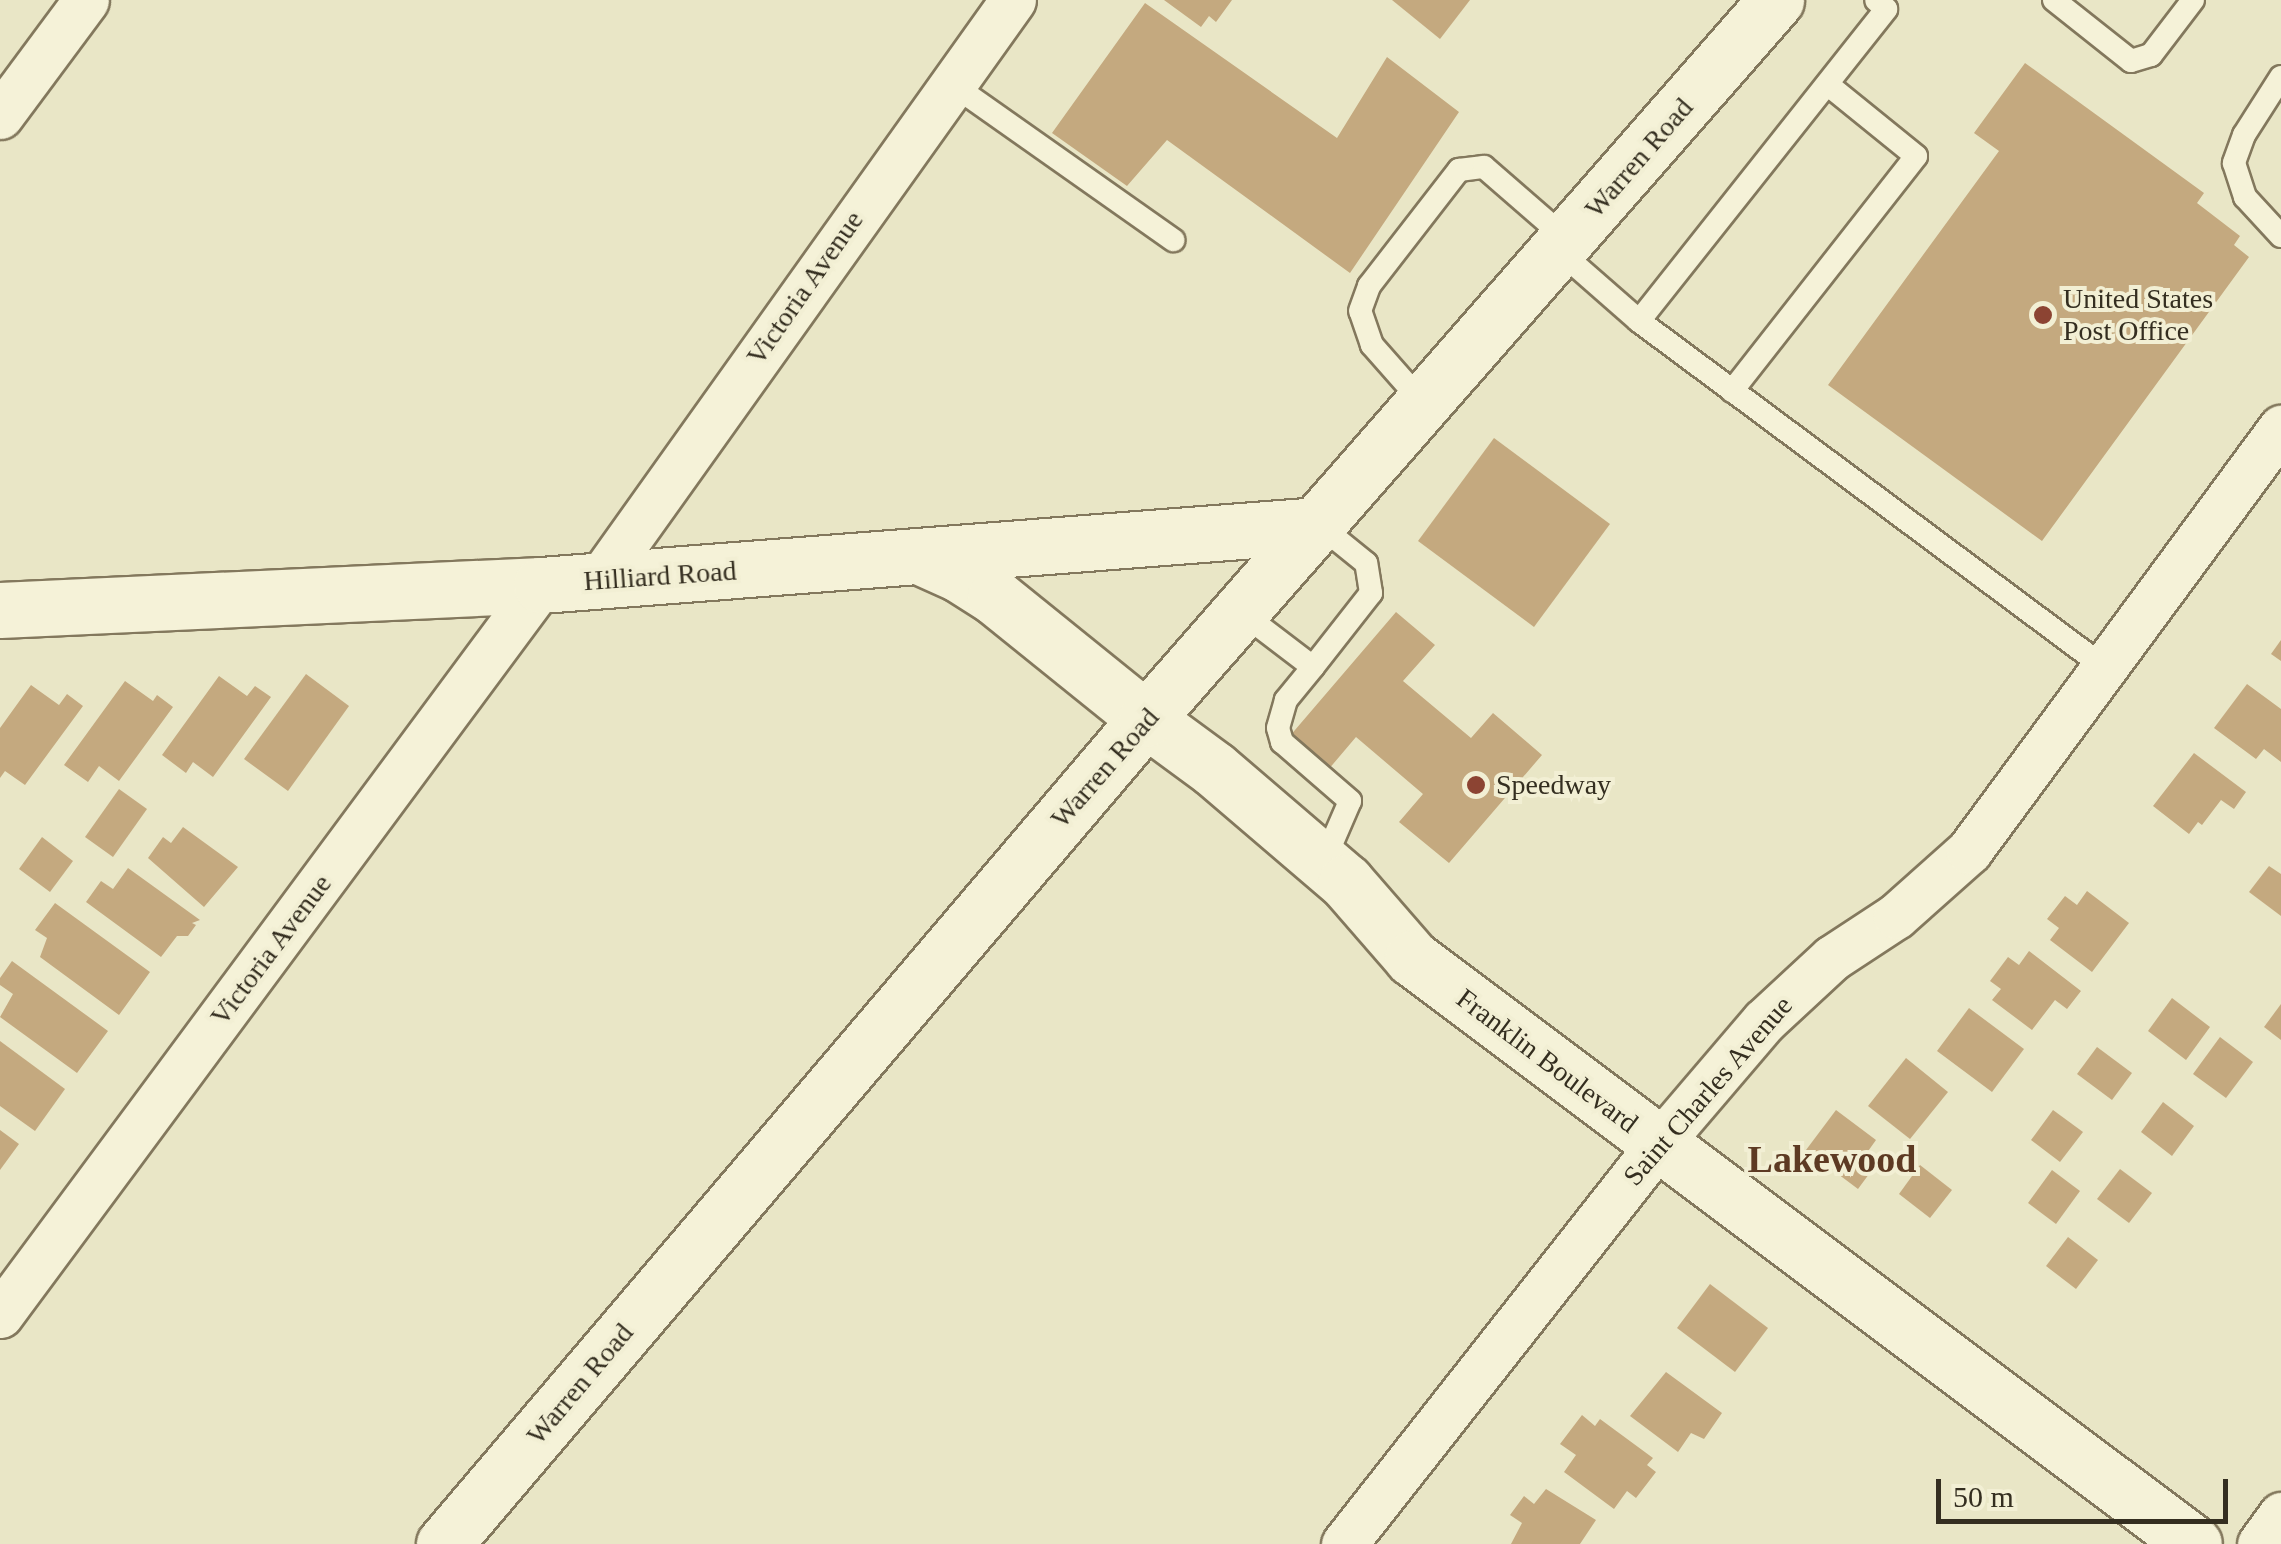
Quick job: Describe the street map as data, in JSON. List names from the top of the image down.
{
  "streets": {
    "main road": ["Warren Road", "Hilliard Road", "Franklin Boulevard"],
    "street": ["Victoria Avenue", "Saint Charles Avenue"]
  },
  "crossings": [
    ["Warren Road", "Hilliard Road"],
    ["Warren Road", "Franklin Boulevard"],
    ["Victoria Avenue", "Hilliard Road"],
    ["Hilliard Road", "Franklin Boulevard"],
    ["Franklin Boulevard", "Saint Charles Avenue"]
  ],
  "districts": ["Lakewood"],
  "places": ["United States Post Office", "Speedway"],
  "scale_bar": "50 m"
}
